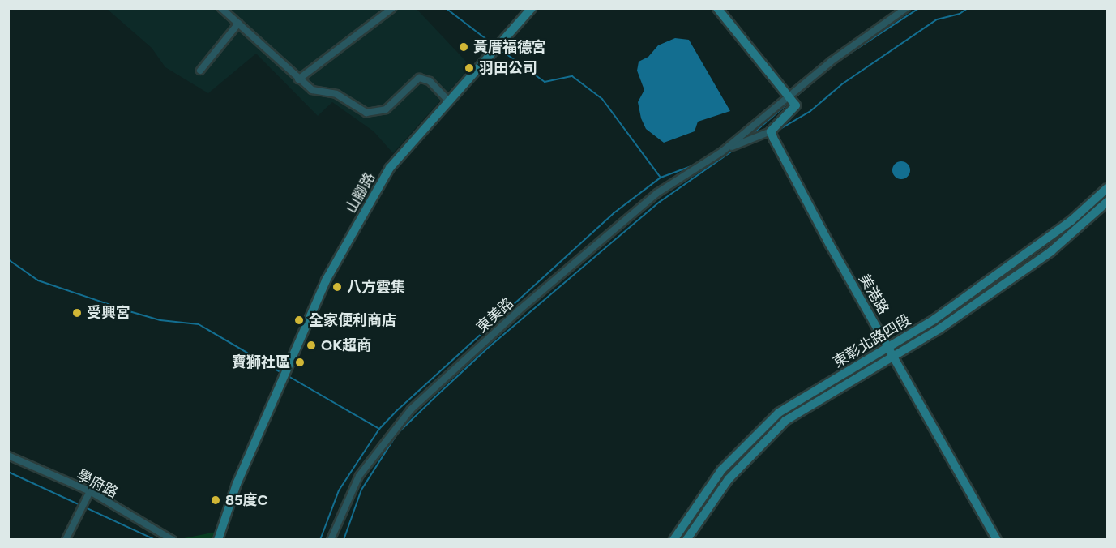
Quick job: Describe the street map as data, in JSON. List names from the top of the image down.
{
  "streets": {
    "street": [
      "山腳路",
      "美港路",
      "東美路",
      "東彰北路四段",
      "學府路"
    ]
  },
  "crossings": [
    ["美港路", "東彰北路四段"]
  ],
  "places": [
    "黃厝福德宮",
    "羽田公司",
    "八方雲集",
    "受興宮",
    "全家便利商店",
    "OK超商",
    "寶獅社區",
    "85度C"
  ]
}
